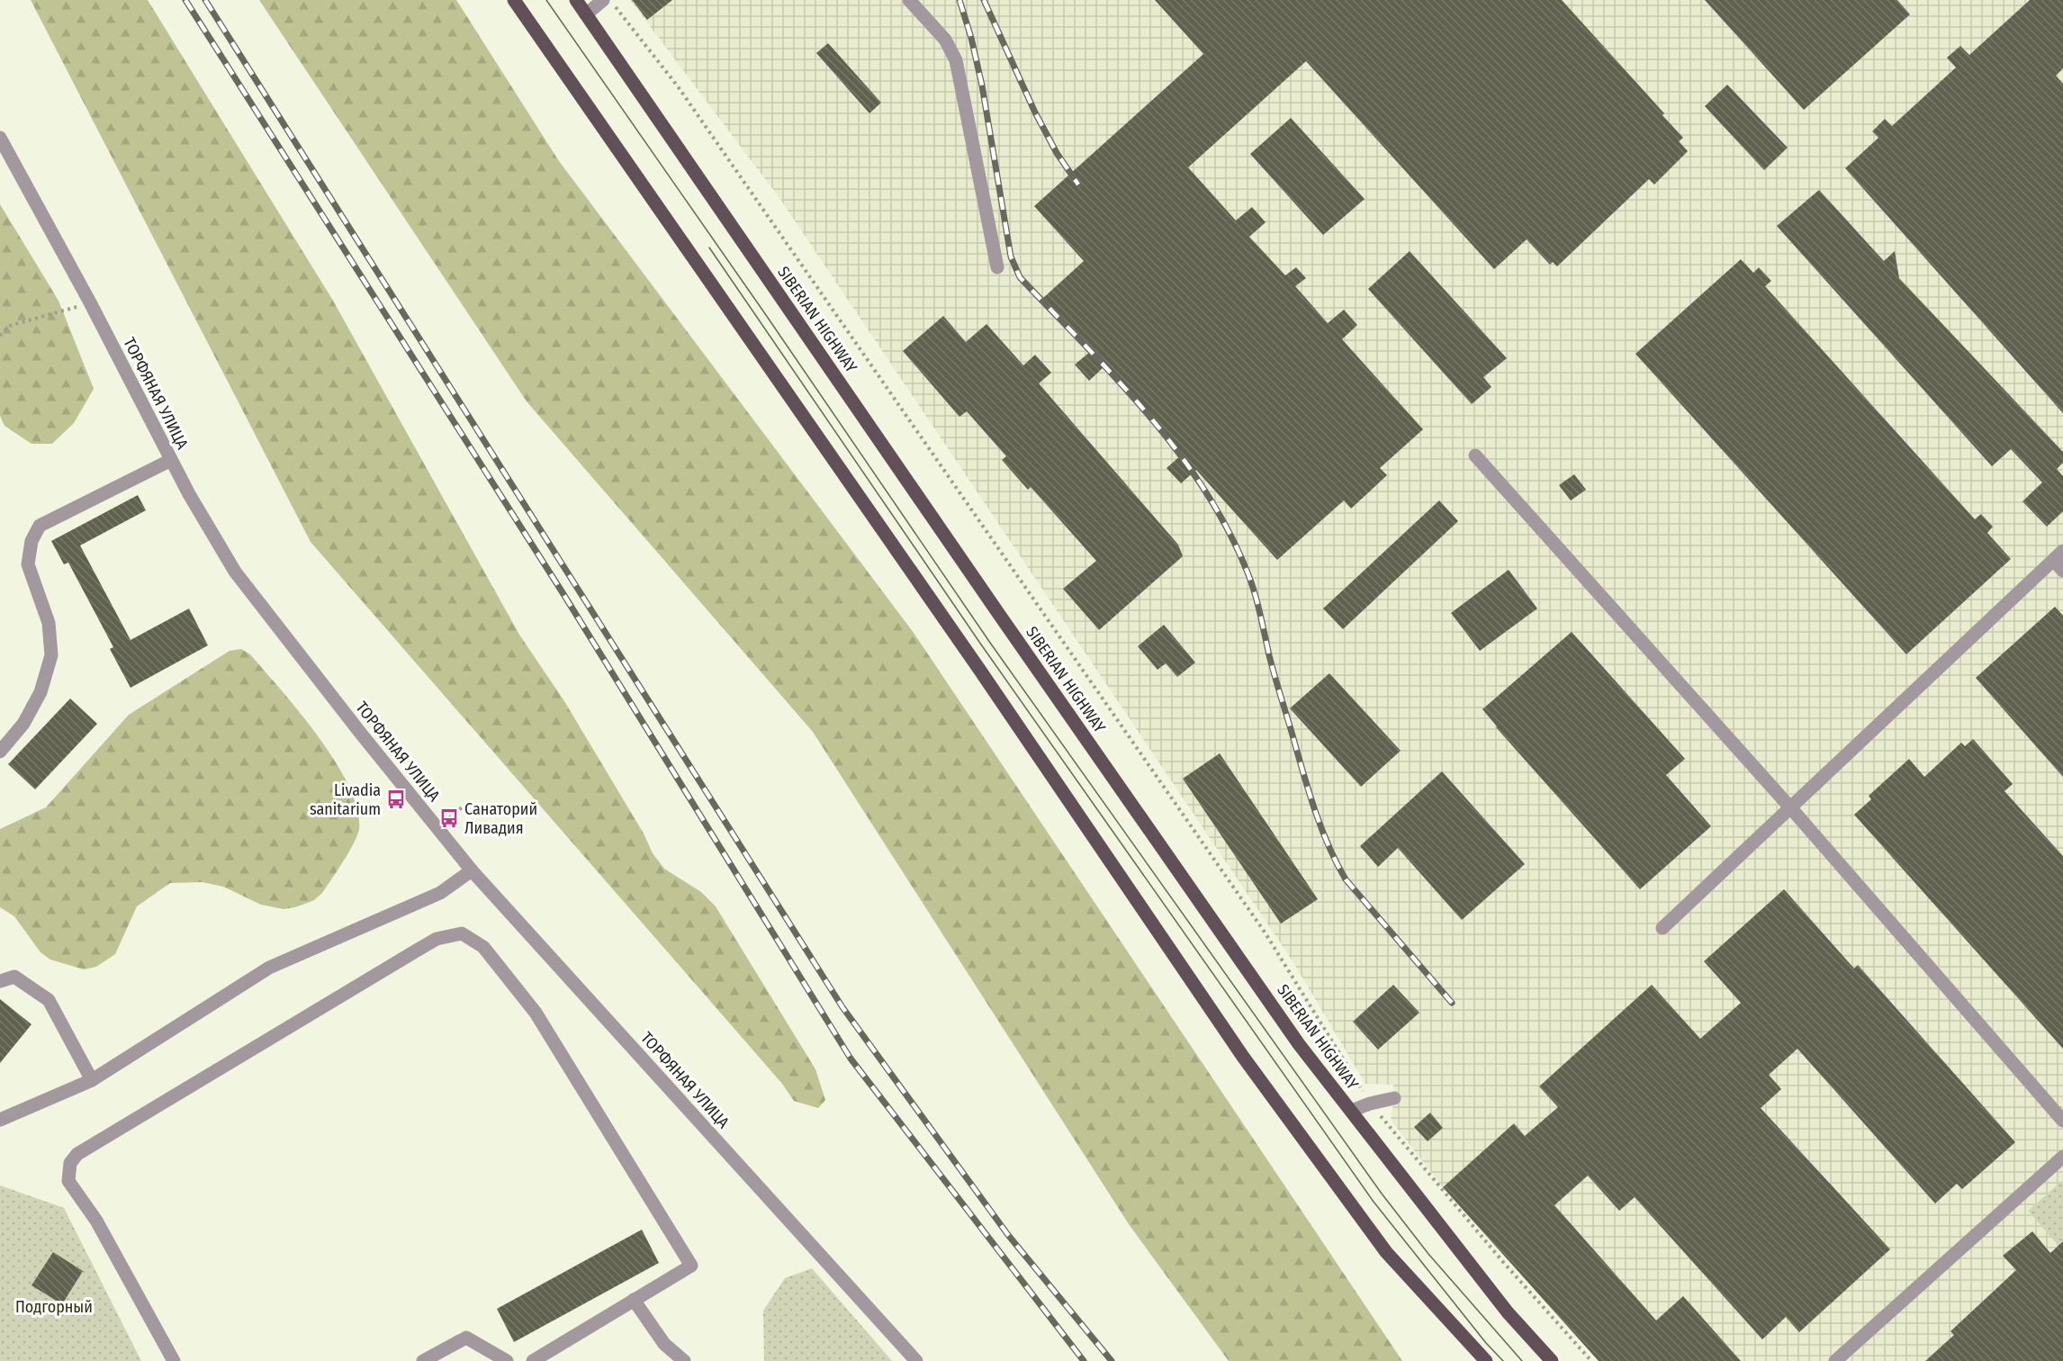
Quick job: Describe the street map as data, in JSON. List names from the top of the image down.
{
  "streets": {
    "main road": ["SIBERIAN HIGHWAY"],
    "street": ["ТОРФЯНАЯ УЛИЦА"]
  },
  "parks": ["Подгорный"],
  "places": {
    "bus stop": ["Livadia sanitarium", "Санаторий Ливадия"]
  }
}
